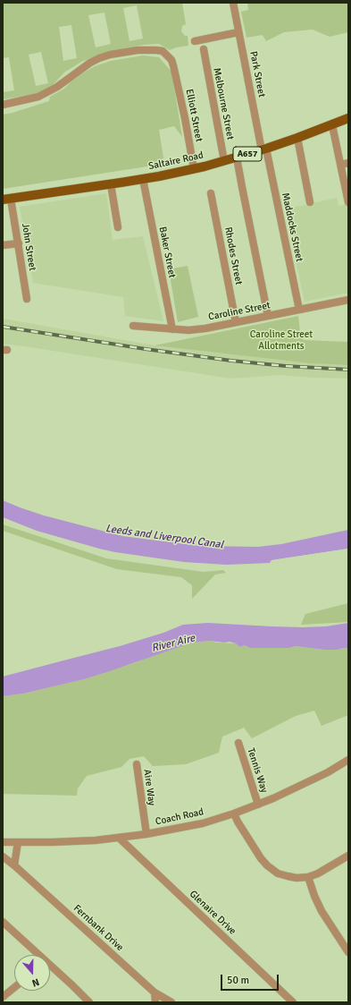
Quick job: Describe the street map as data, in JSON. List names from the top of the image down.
{
  "streets": {
    "main road": ["A657", "Saltaire Road"],
    "street": [
      "Park Street",
      "Melbourne Street",
      "Elliott Street",
      "Maddocks Street",
      "John Street",
      "Baker Street",
      "Rhodes Street",
      "Caroline Street",
      "Tennis Way",
      "Aire Way",
      "Coach Road",
      "Glenaire Drive",
      "Fernbank Drive"
    ]
  },
  "crossings": [
    ["Park Street", "Saltaire Road"],
    ["Park Street", "Maddocks Street"],
    ["Melbourne Street", "Saltaire Road"],
    ["Elliott Street", "Saltaire Road"],
    ["Saltaire Road", "Maddocks Street"],
    ["Saltaire Road", "John Street"],
    ["Saltaire Road", "Baker Street"],
    ["Maddocks Street", "Caroline Street"],
    ["Baker Street", "Caroline Street"],
    ["Rhodes Street", "Caroline Street"],
    ["Tennis Way", "Coach Road"],
    ["Aire Way", "Coach Road"],
    ["Coach Road", "Glenaire Drive"]
  ],
  "water": ["Leeds and Liverpool Canal", "River Aire"],
  "parks": ["Caroline Street Allotments"],
  "scale_bar": "50 m",
  "north": "bottom"
}
